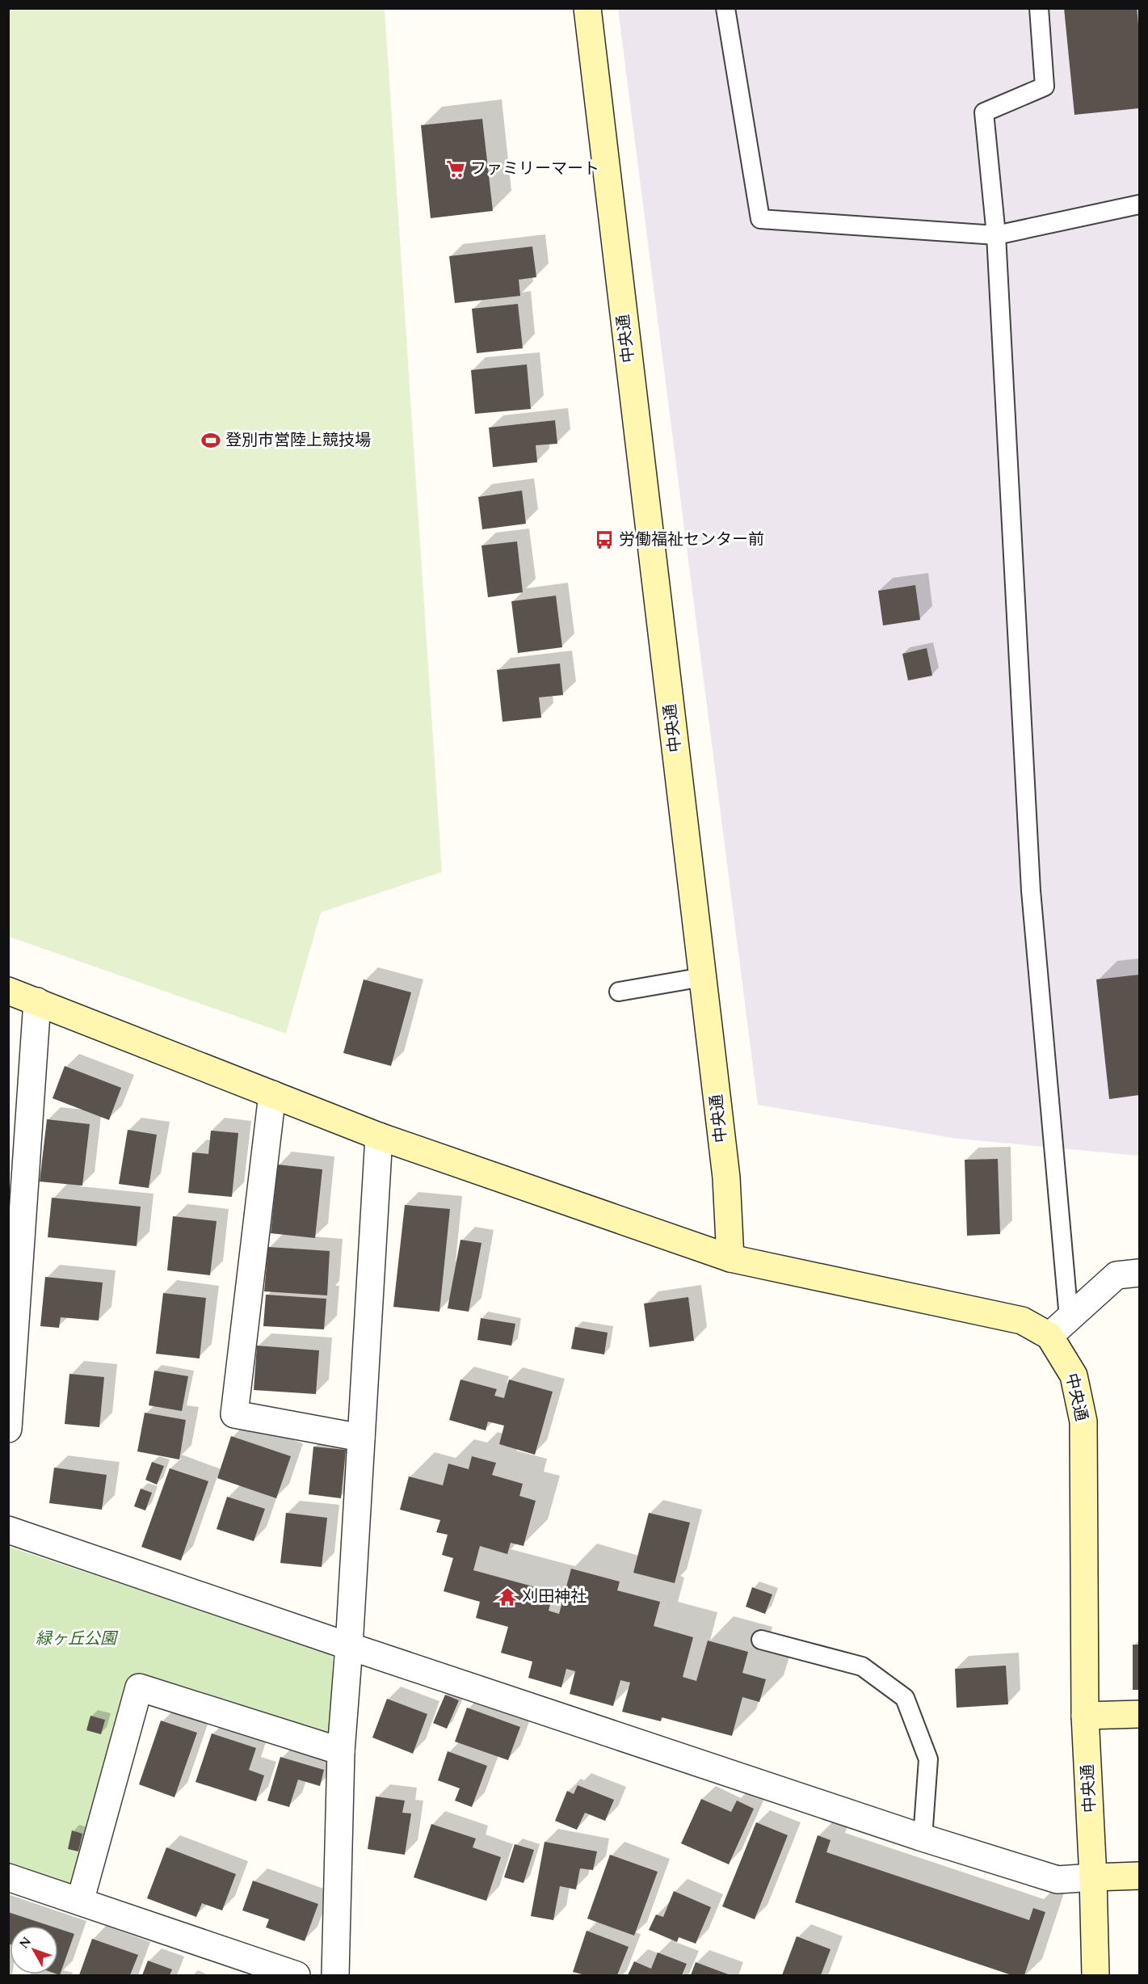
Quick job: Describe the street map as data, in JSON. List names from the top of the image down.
{
  "streets": {
    "street": ["中央通"]
  },
  "parks": ["緑ヶ丘公園"],
  "places": {
    "supermarket": ["ファミリーマート"],
    "sports": ["登別市営陸上競技場"],
    "bus stop": ["労働福祉センター前"],
    "temple": ["刈田神社"]
  },
  "north": "top left"
}
